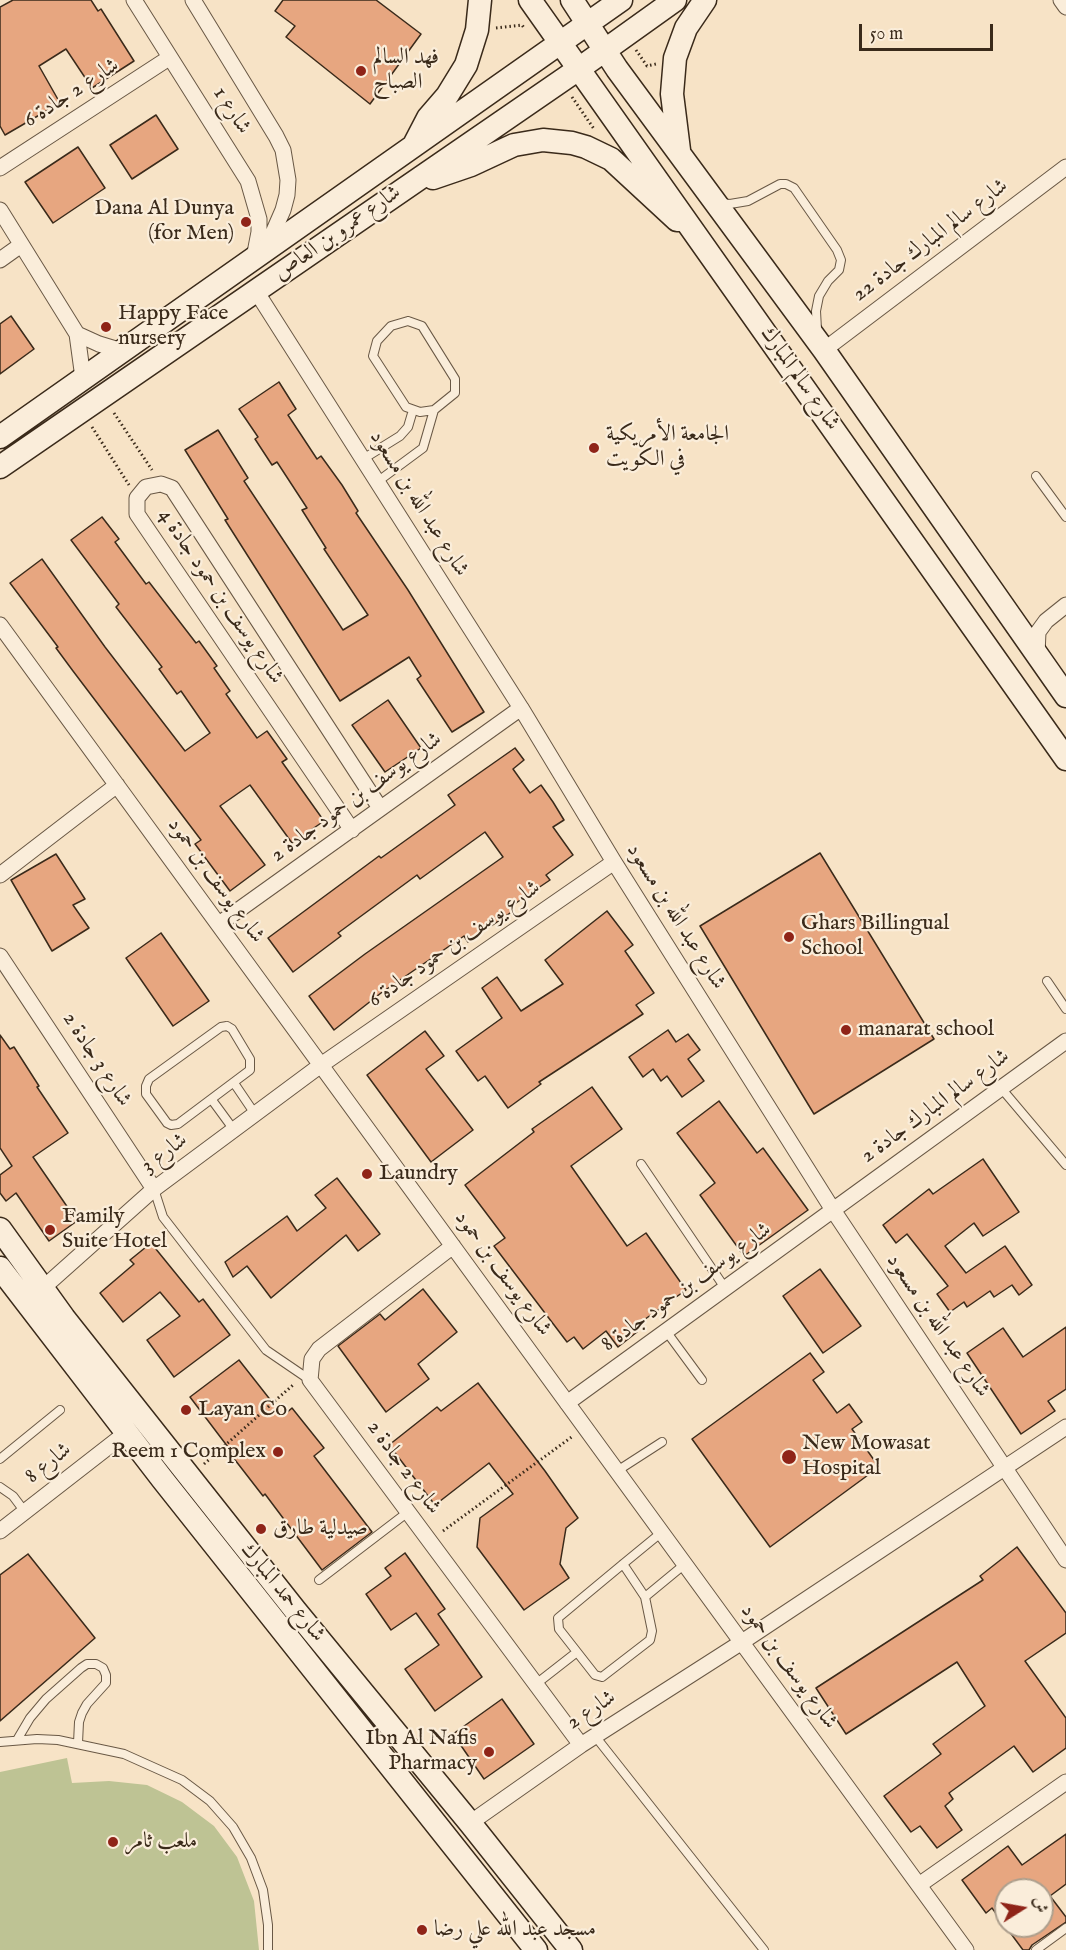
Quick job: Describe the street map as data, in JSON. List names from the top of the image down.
{
  "streets": {
    "main road": ["شارع عمرو بن العاص", "شارع سالم المبارك", "شارع حمد المبارك"],
    "street": [
      "شارع 2 جادة 6",
      "شارع 1",
      "شارع سالم المبارك جادة 22",
      "شارع عبد الله بن مسعود",
      "شارع يوسف بن حمود جادة 4",
      "شارع يوسف بن حمود جادة 2",
      "شارع يوسف بن حمود",
      "شارع يوسف بن حمود جادة 6",
      "شارع 3 جادة 2",
      "شارع سالم المبارك جادة 2",
      "شارع 3",
      "شارع يوسف بن حمود جادة 8",
      "شارع 8",
      "شارع 2 جادة 2",
      "شارع 2"
    ]
  },
  "crossings": [
    ["شارع 2 جادة 6", "شارع 1"],
    ["شارع 1", "شارع عمرو بن العاص"],
    ["شارع عمرو بن العاص", "شارع سالم المبارك"],
    ["شارع عمرو بن العاص", "شارع عبد الله بن مسعود"],
    ["شارع سالم المبارك جادة 22", "شارع سالم المبارك"],
    ["شارع عبد الله بن مسعود", "شارع يوسف بن حمود جادة 2"],
    ["شارع عبد الله بن مسعود", "شارع يوسف بن حمود جادة 6"],
    ["شارع عبد الله بن مسعود", "شارع سالم المبارك جادة 2"],
    ["شارع عبد الله بن مسعود", "شارع يوسف بن حمود جادة 8"],
    ["شارع عبد الله بن مسعود", "شارع 2"],
    ["شارع يوسف بن حمود جادة 4", "شارع يوسف بن حمود جادة 2"],
    ["شارع يوسف بن حمود جادة 2", "شارع يوسف بن حمود"],
    ["شارع يوسف بن حمود", "شارع يوسف بن حمود جادة 6"],
    ["شارع يوسف بن حمود", "شارع 3"],
    ["شارع يوسف بن حمود", "شارع يوسف بن حمود جادة 8"],
    ["شارع يوسف بن حمود", "شارع 2"],
    ["شارع يوسف بن حمود جادة 6", "شارع 3"],
    ["شارع 3 جادة 2", "شارع 3"],
    ["شارع سالم المبارك جادة 2", "شارع يوسف بن حمود جادة 8"],
    ["شارع 3", "شارع حمد المبارك"],
    ["شارع 8", "شارع حمد المبارك"],
    ["شارع 2 جادة 2", "شارع 2"],
    ["شارع حمد المبارك", "شارع 2"]
  ],
  "places": [
    "فهد السالم الصباح",
    "Dana Al Dunya (for Men)",
    "Happy Face nursery",
    "الجامعة الأمريكية في الكويت",
    "Ghars Billingual School",
    "manarat school",
    "Laundry",
    "Family Suite Hotel",
    "Layan Co",
    "Reem 1 Complex",
    "New Mowasat Hospital",
    "صيدلية طارق",
    "Ibn Al Nafis Pharmacy",
    "ملعب ثامر",
    "مسجد عبد الله علي رضا"
  ],
  "scale_bar": "50 m",
  "north": "right"
}
